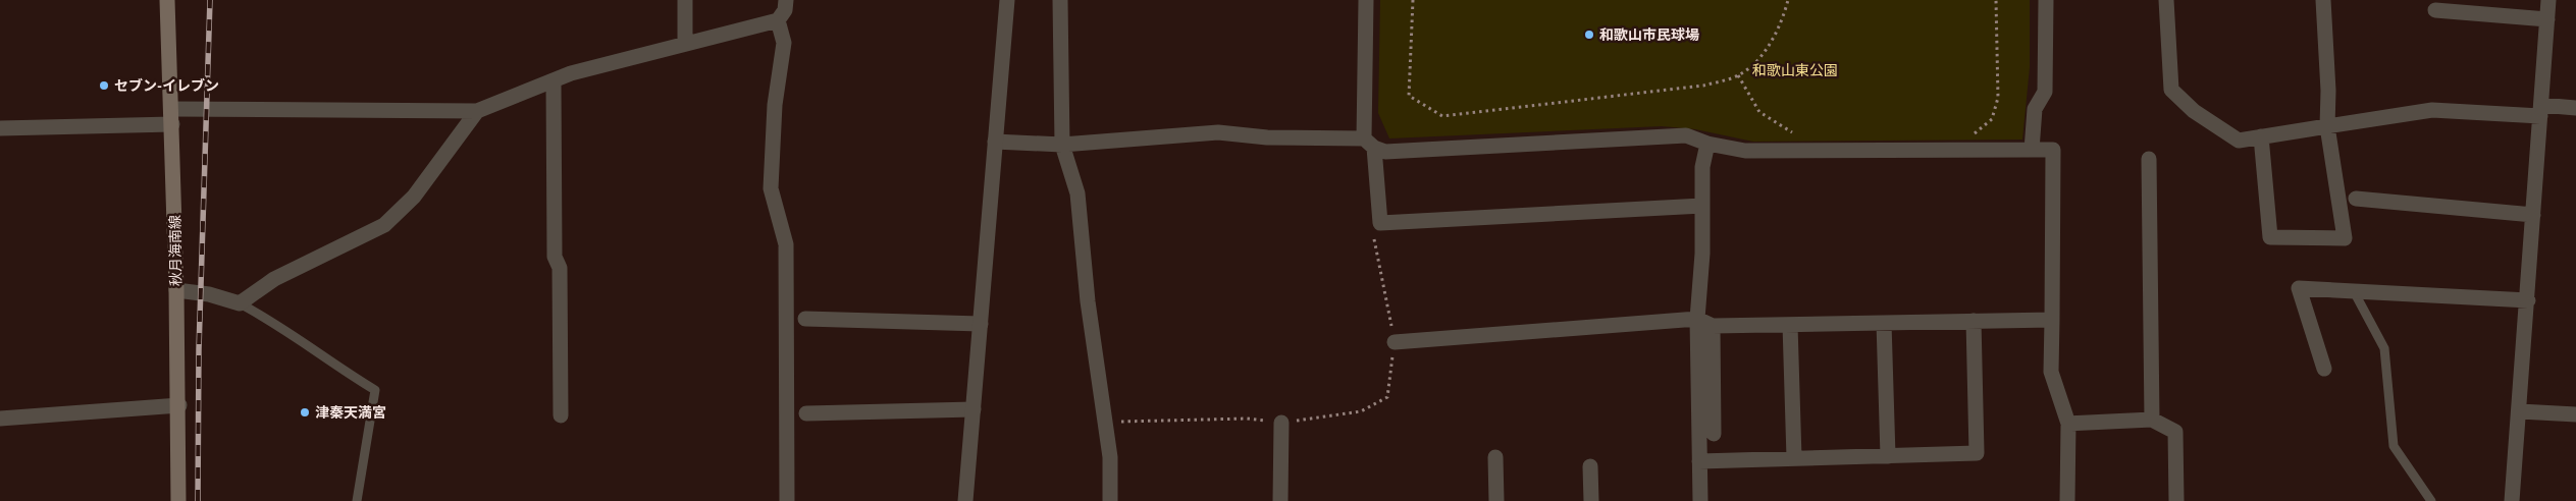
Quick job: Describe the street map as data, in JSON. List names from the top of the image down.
{
  "streets": {
    "main road": ["秋月海南線"]
  },
  "parks": ["和歌山東公園"],
  "places": ["和歌山市民球場", "セブン-イレブン", "津秦天満宮"]
}
